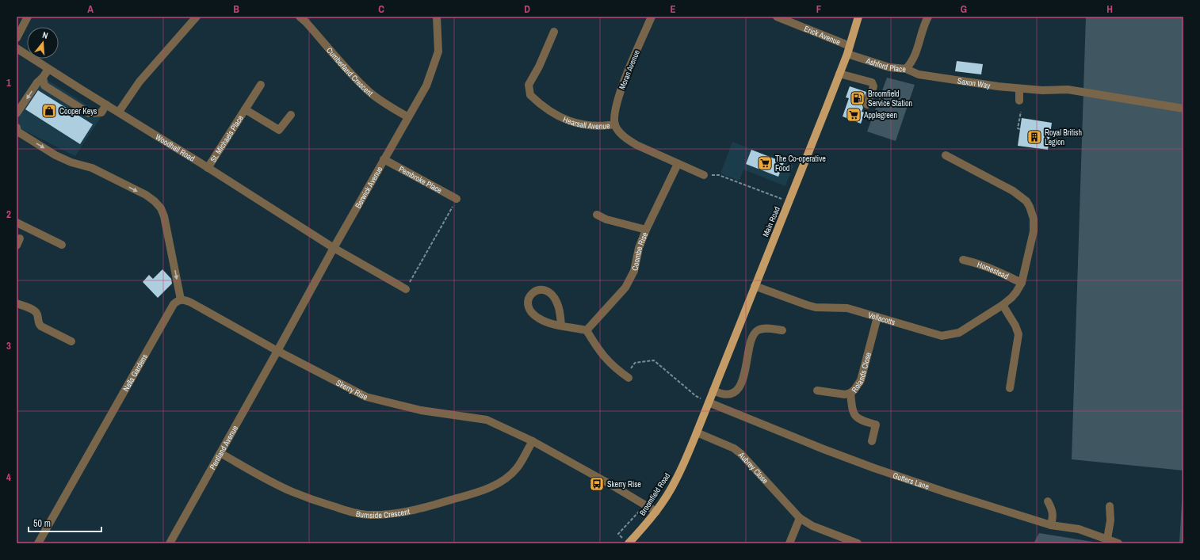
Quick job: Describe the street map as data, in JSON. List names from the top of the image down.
{
  "streets": {
    "main road": ["Main Road", "Broomfield Road"],
    "street": [
      "Erick Avenue",
      "Ashford Place",
      "Moran Avenue",
      "Cumberland Crescent",
      "Saxon Way",
      "Hearsall Avenue",
      "St. Michaels Place",
      "Woodhall Road",
      "Pembroke Place",
      "Berwick Avenue",
      "Coombe Rise",
      "Homestead",
      "Vellacotts",
      "Rolands Close",
      "Nalla Gardens",
      "Skerry Rise",
      "Pentland Avenue",
      "Aubrey Close",
      "Gutters Lane",
      "Burnside Crescent"
    ]
  },
  "crossings": [
    ["Erick Avenue", "Main Road"],
    ["Ashford Place", "Saxon Way"],
    ["Ashford Place", "Main Road"],
    ["Moran Avenue", "Hearsall Avenue"],
    ["Cumberland Crescent", "Berwick Avenue"],
    ["Hearsall Avenue", "Coombe Rise"],
    ["St. Michaels Place", "Woodhall Road"],
    ["Woodhall Road", "Berwick Avenue"],
    ["Pembroke Place", "Berwick Avenue"],
    ["Berwick Avenue", "Skerry Rise"],
    ["Berwick Avenue", "Pentland Avenue"],
    ["Main Road", "Vellacotts"],
    ["Main Road", "Aubrey Close"],
    ["Main Road", "Gutters Lane"],
    ["Main Road", "Broomfield Road"],
    ["Homestead", "Vellacotts"],
    ["Vellacotts", "Rolands Close"],
    ["Skerry Rise", "Pentland Avenue"],
    ["Skerry Rise", "Broomfield Road"],
    ["Skerry Rise", "Burnside Crescent"],
    ["Pentland Avenue", "Burnside Crescent"],
    ["Aubrey Close", "Broomfield Road"]
  ],
  "places": {
    "fuel station": ["Broomfield Service Station"],
    "shop": ["Cooper Keys"],
    "supermarket": ["Applegreen", "The Co-operative Food"],
    "building": ["Royal British Legion"],
    "bus stop": ["Skerry Rise"]
  },
  "scale_bar": "50 m",
  "north": "top",
  "grid": {
    "columns": [
      "A",
      "B",
      "C",
      "D",
      "E",
      "F",
      "G",
      "H"
    ],
    "rows": [
      "1",
      "2",
      "3",
      "4"
    ]
  }
}
